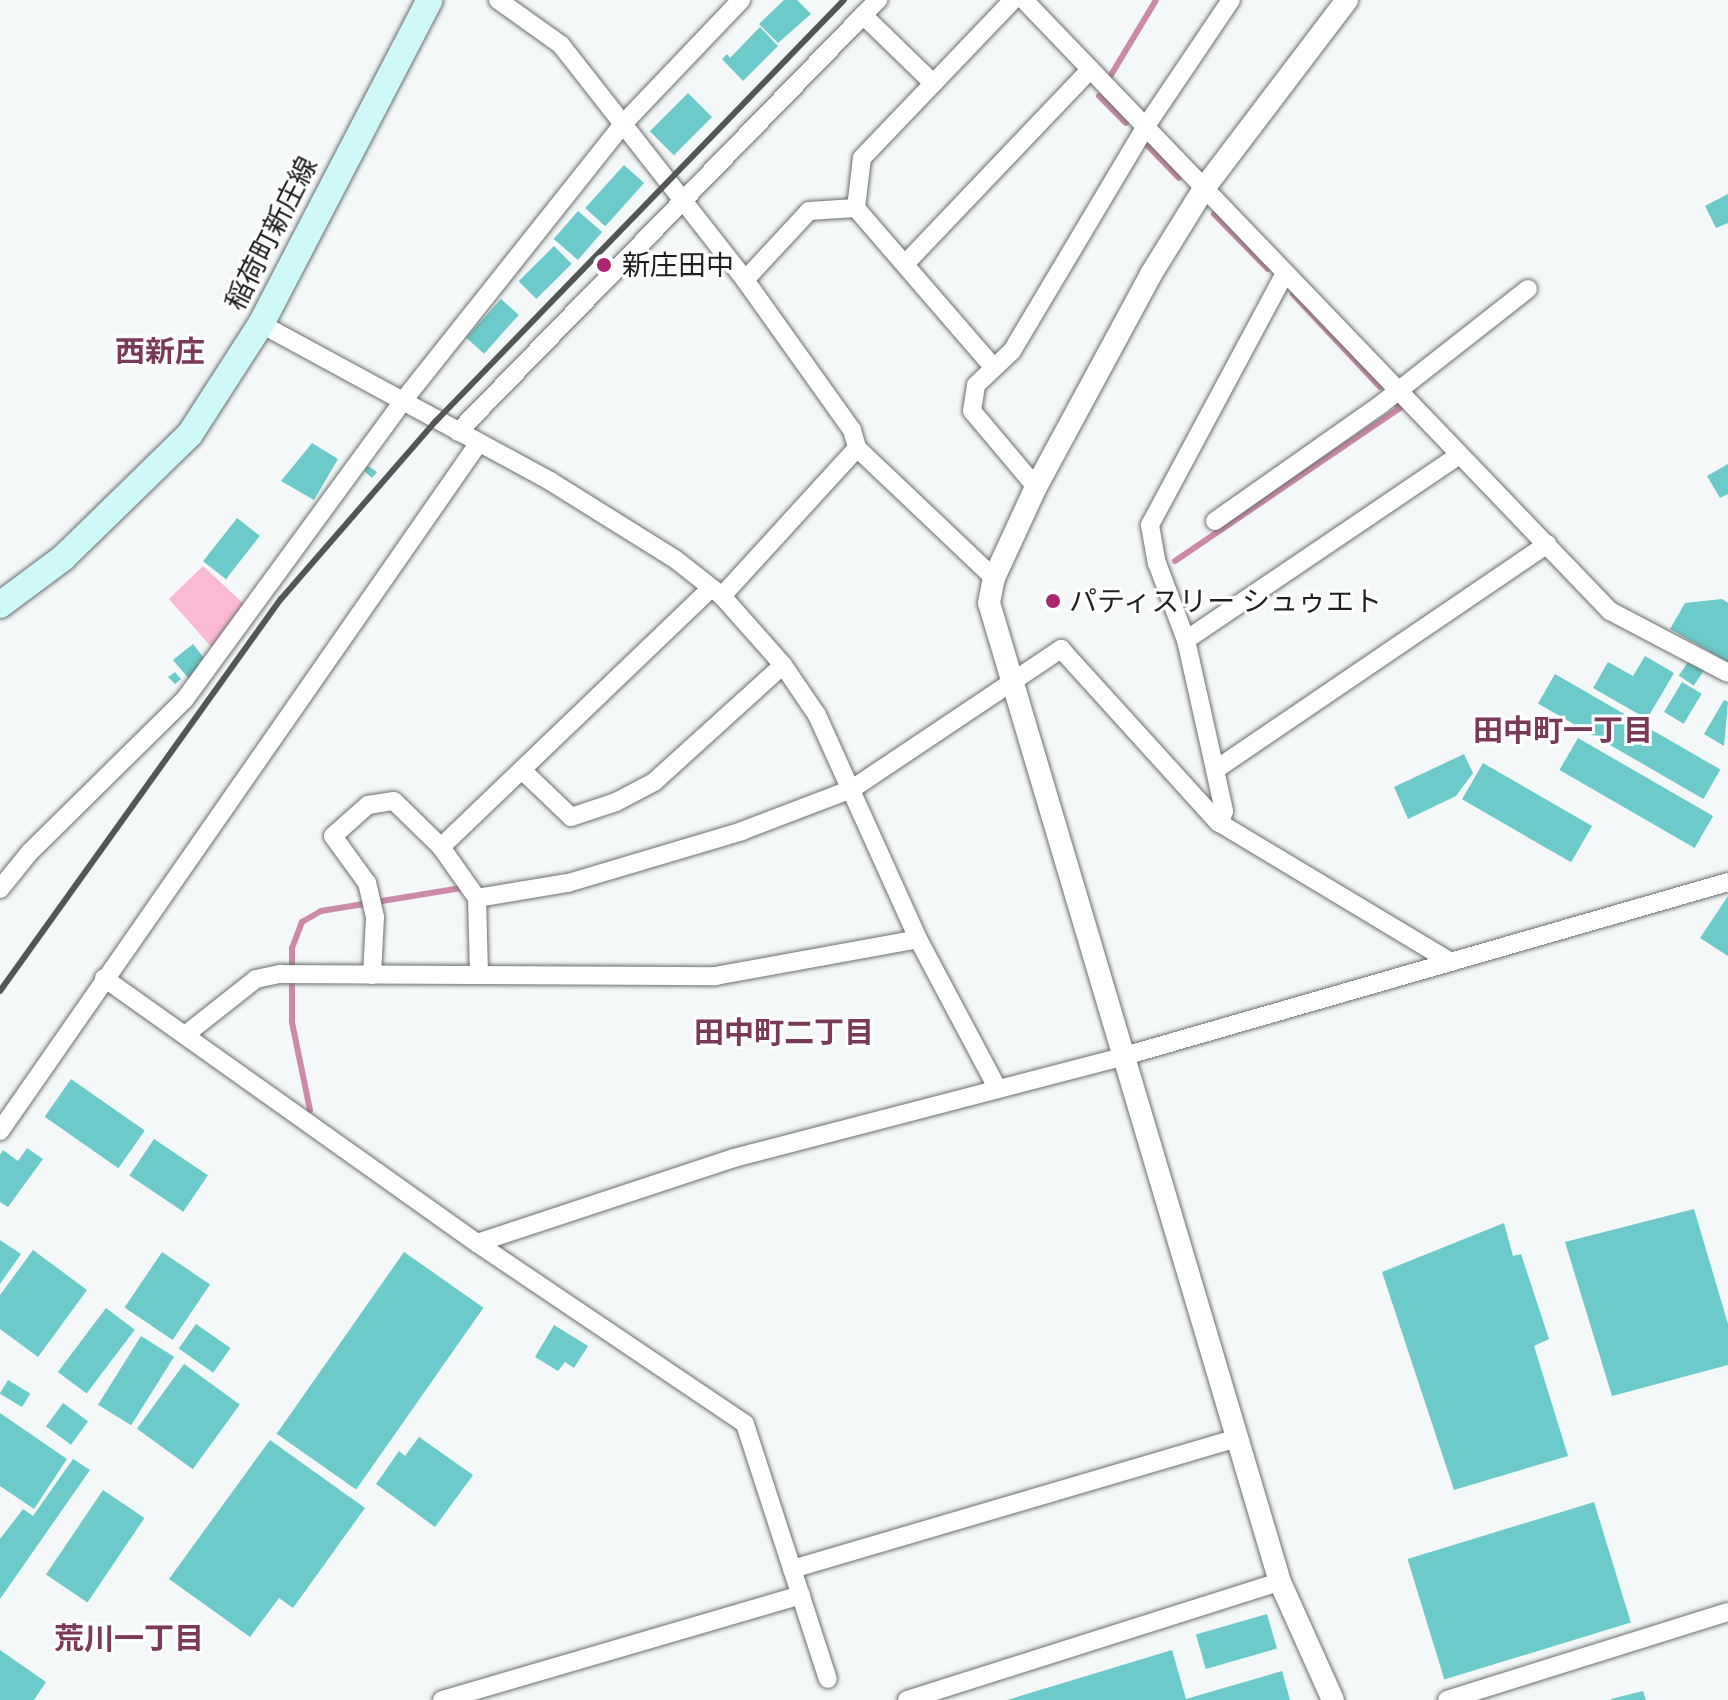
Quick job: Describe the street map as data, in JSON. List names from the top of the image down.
{
  "streets": {
    "main road": ["稲荷町新庄線"]
  },
  "districts": [
    "西新庄",
    "田中町一丁目",
    "田中町二丁目",
    "荒川一丁目"
  ],
  "places": ["新庄田中", "パティスリー シュゥエト"]
}
